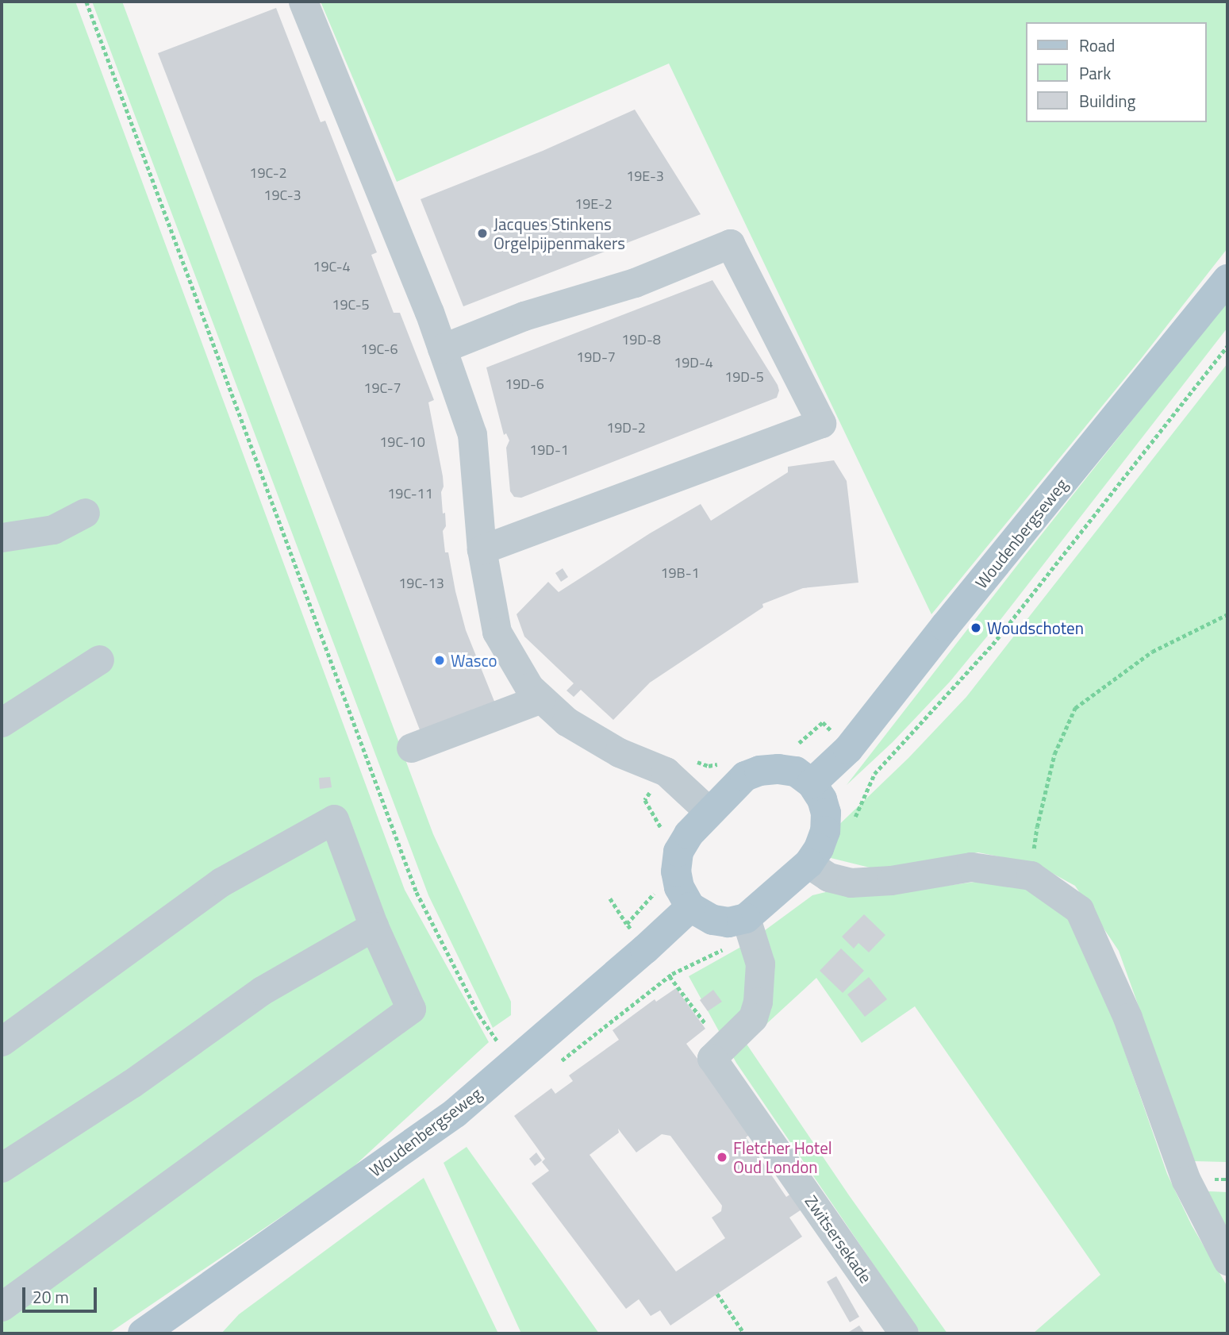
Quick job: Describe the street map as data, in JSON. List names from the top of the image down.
{
  "streets": {
    "main road": ["Woudenbergseweg"],
    "street": ["Zwitsersekade"]
  },
  "places": [
    "Jacques Stinkens Orgelpijpenmakers",
    "Woudschoten",
    "Wasco",
    "Fletcher Hotel Oud London"
  ],
  "house_numbers": [
    "19C-2",
    "19E-3",
    "19C-3",
    "19E-2",
    "19C-4",
    "19C-5",
    "19D-8",
    "19C-6",
    "19D-7",
    "19D-4",
    "19D-5",
    "19D-6",
    "19C-7",
    "19D-2",
    "19C-10",
    "19D-1",
    "19C-11",
    "19B-1",
    "19C-13"
  ],
  "legend": ["Road", "Park", "Building"],
  "scale_bar": "20 m"
}
